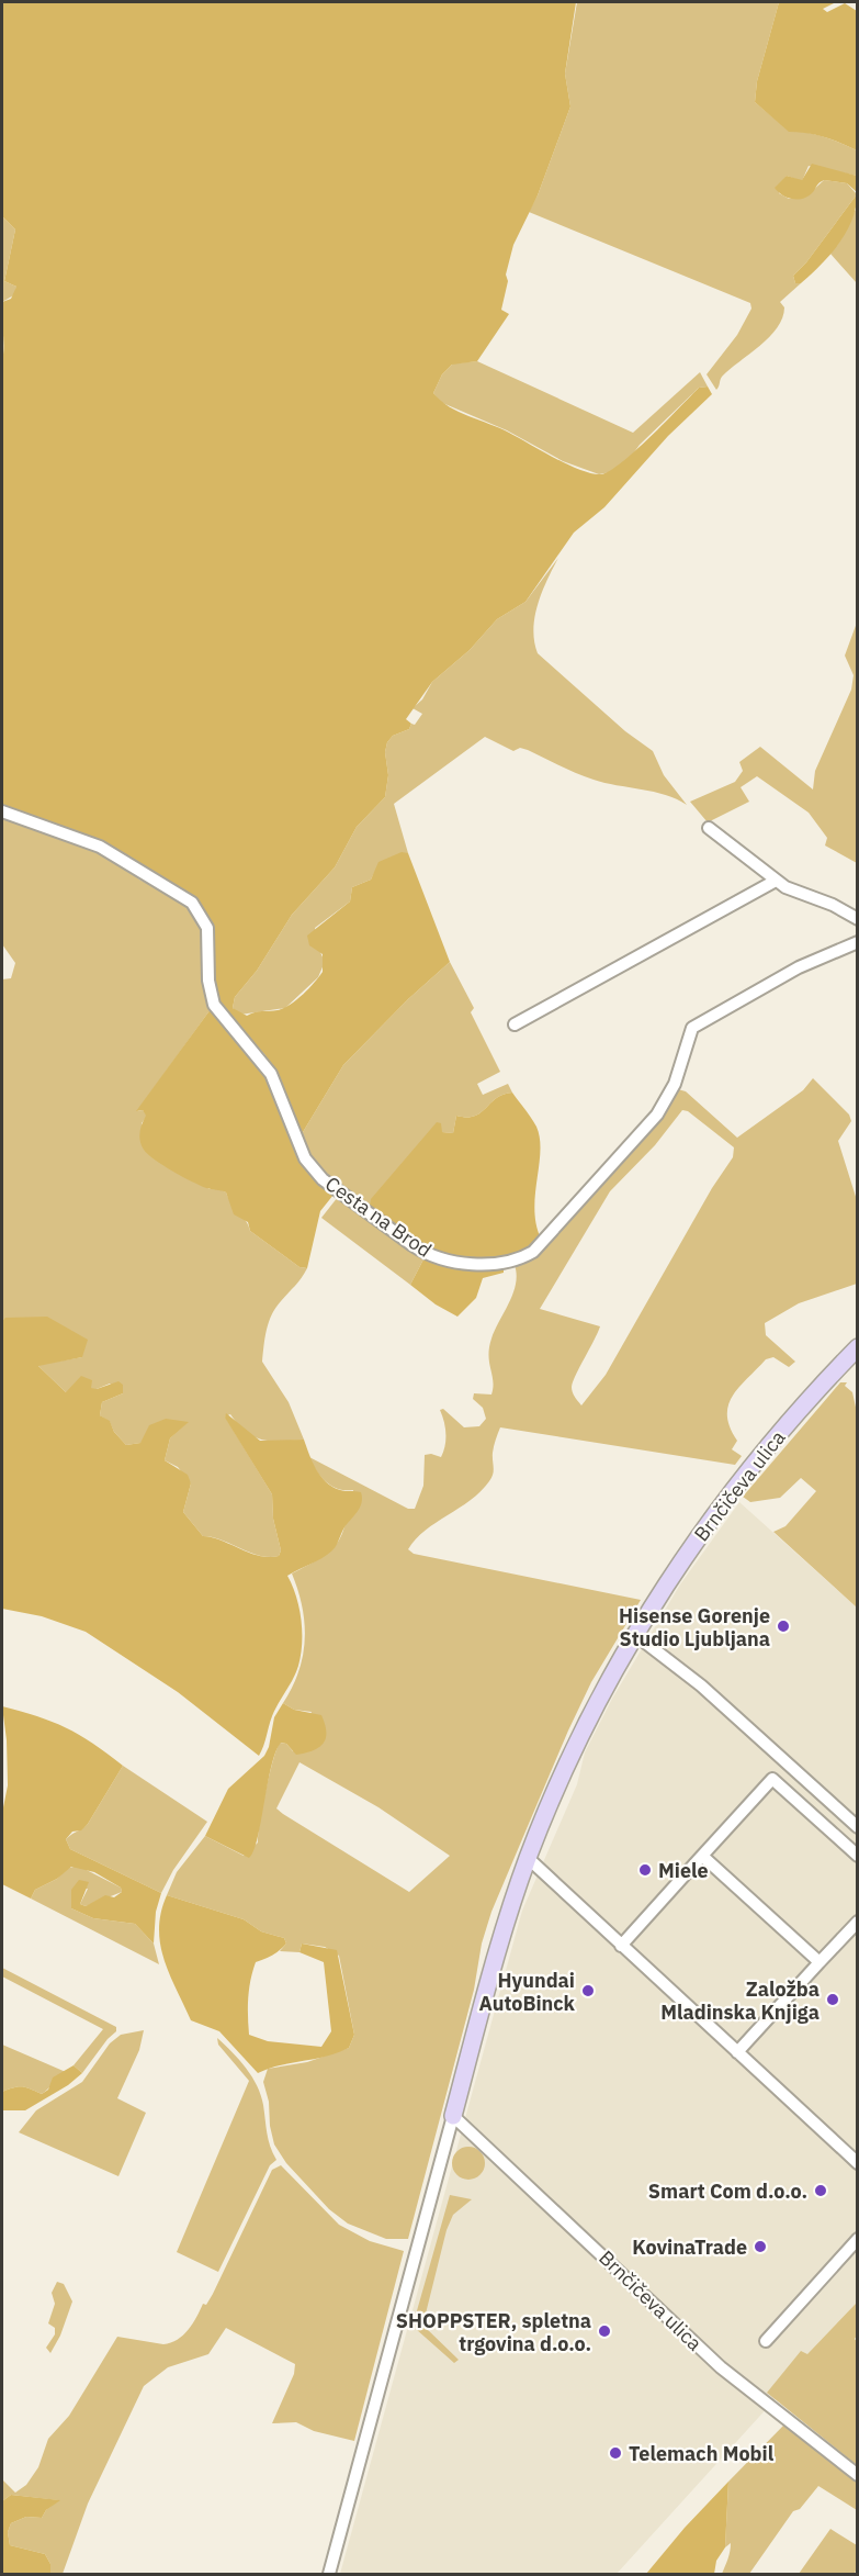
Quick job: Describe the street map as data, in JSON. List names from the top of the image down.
{
  "streets": {
    "street": ["Cesta na Brod", "Brnčičeva ulica"]
  },
  "places": [
    "Hisense Gorenje Studio Ljubljana",
    "Miele",
    "Hyundai AutoBinck",
    "Založba Mladinska Knjiga",
    "Smart Com d.o.o.",
    "KovinaTrade",
    "SHOPPSTER, spletna trgovina d.o.o.",
    "Telemach Mobil"
  ]
}
